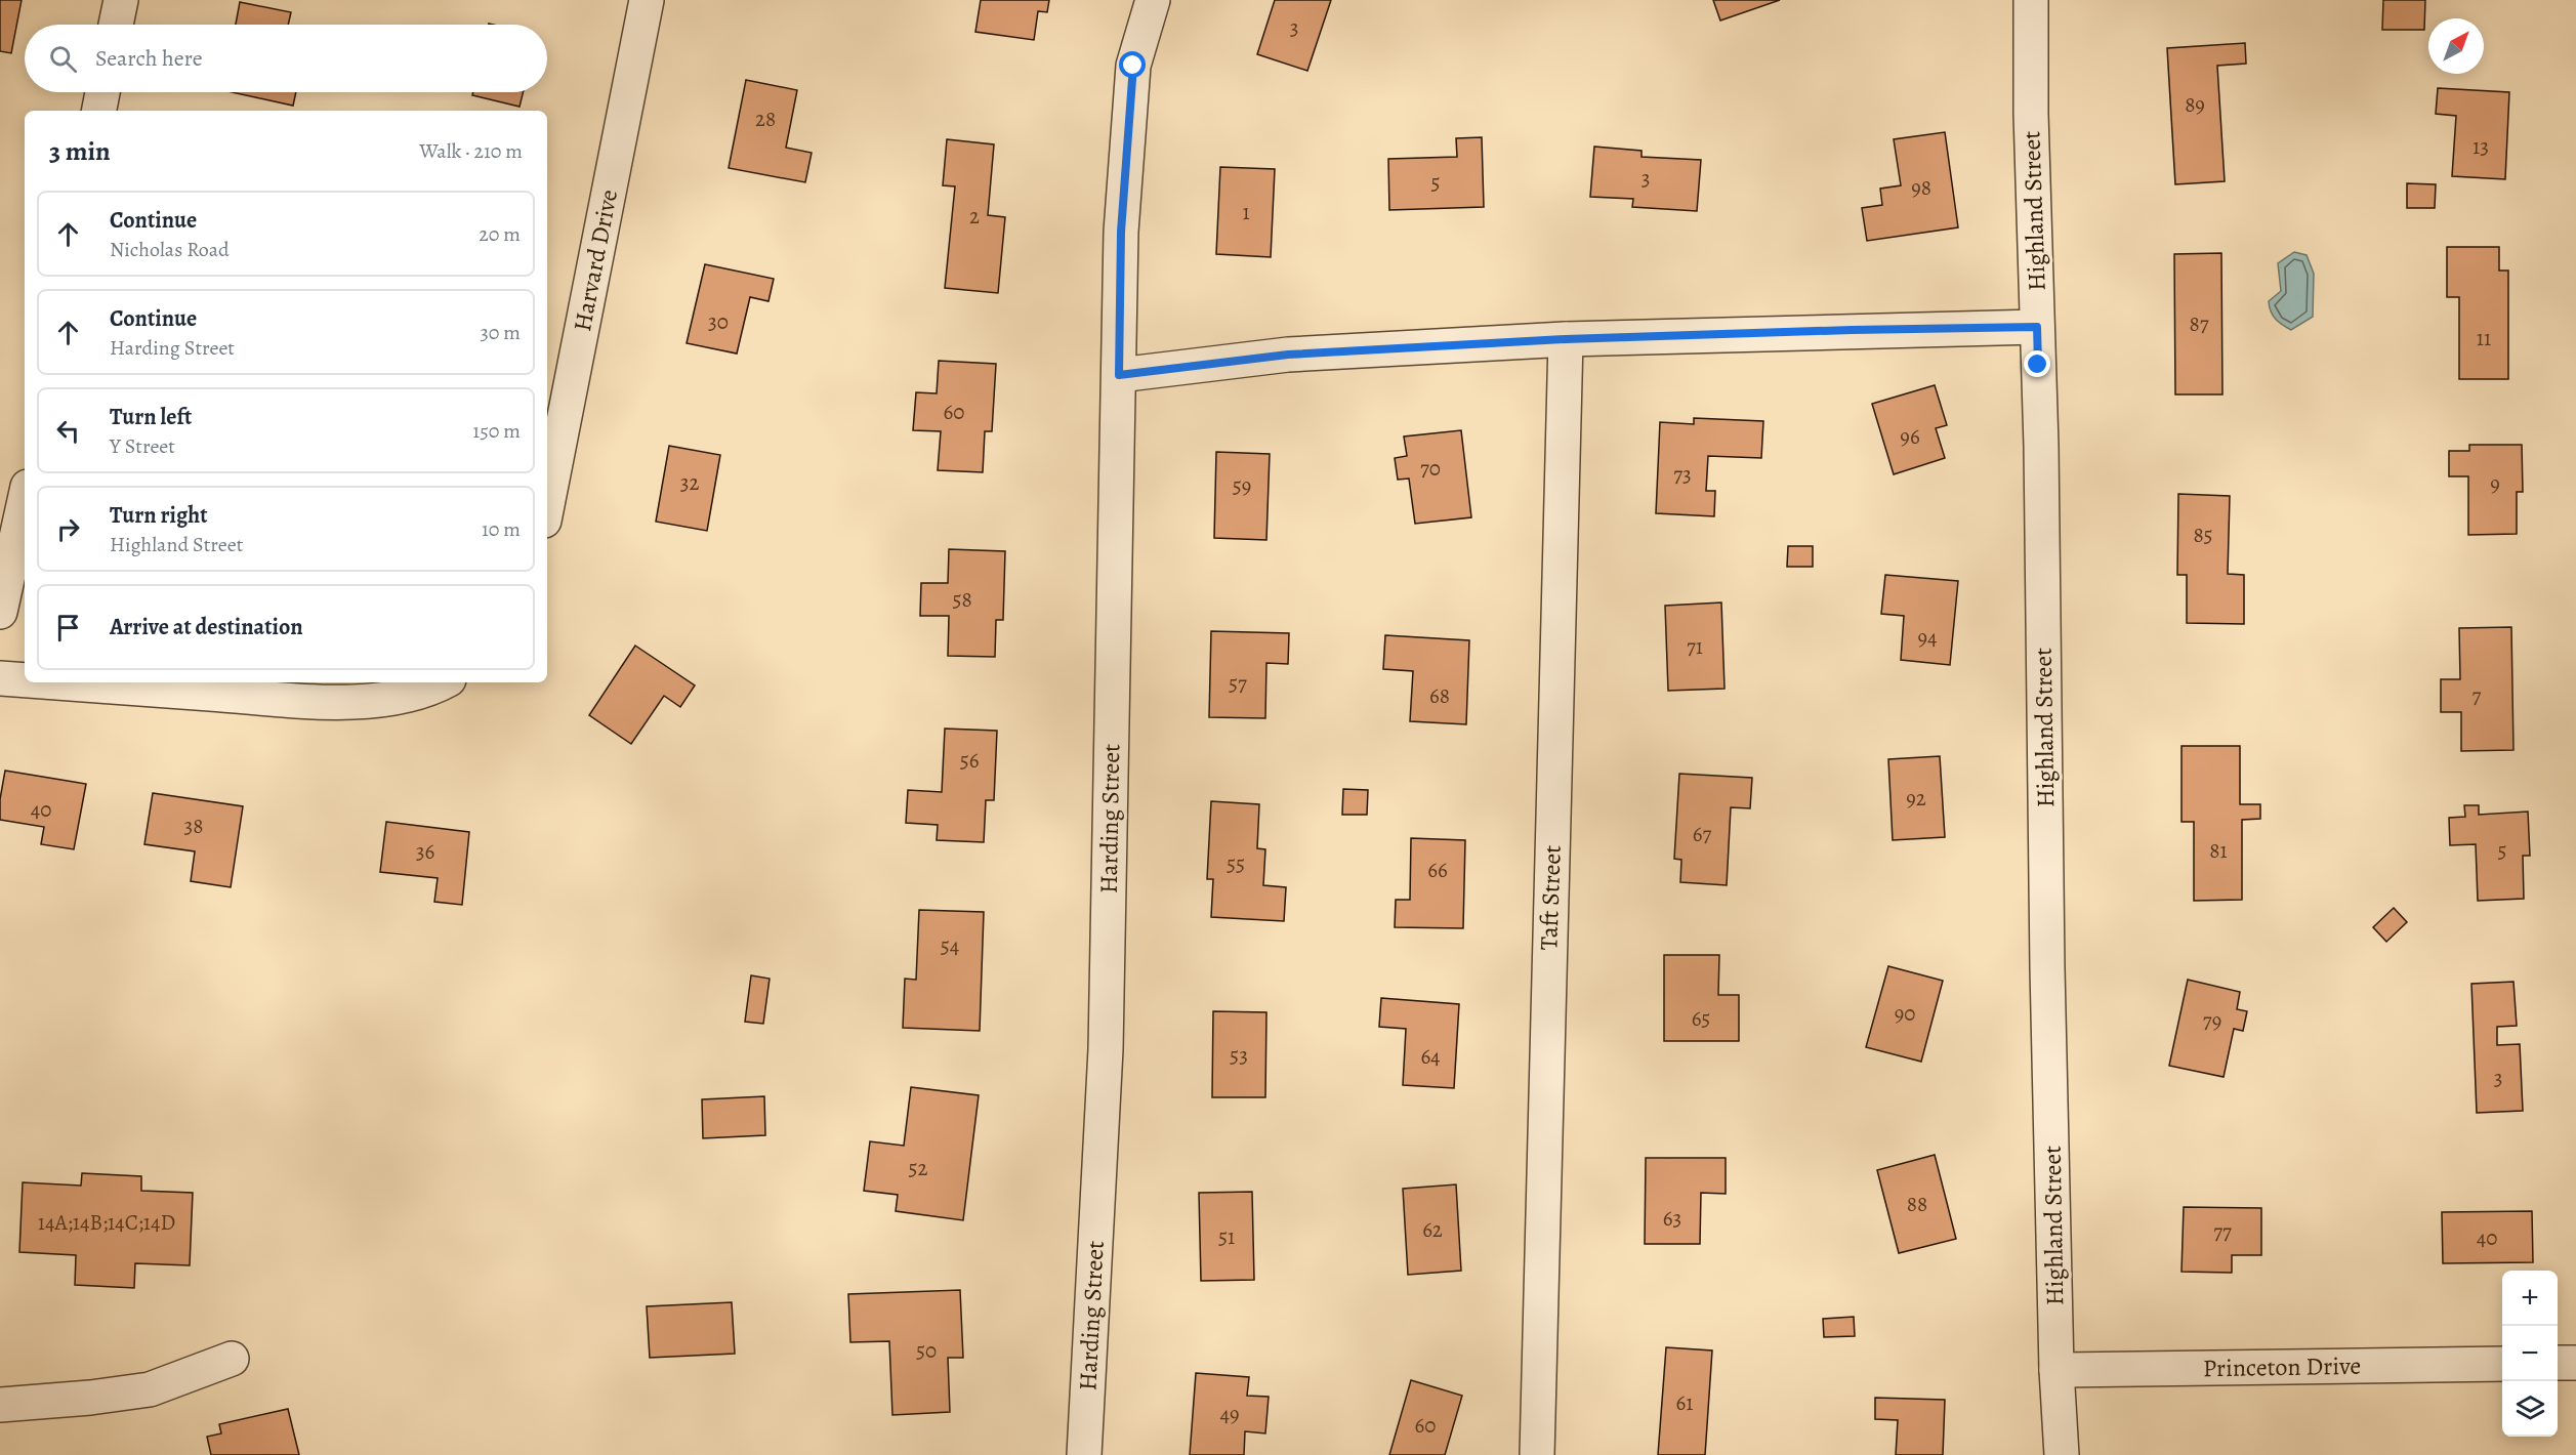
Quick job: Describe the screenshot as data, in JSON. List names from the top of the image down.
{
  "streets": {
    "street": [
      "Highland Street",
      "Harvard Drive",
      "Harding Street",
      "Taft Street",
      "Princeton Drive"
    ]
  },
  "crossings": [
    ["Highland Street", "Princeton Drive"]
  ],
  "house_numbers": [
    "3",
    "89",
    "28",
    "13",
    "3",
    "5",
    "98",
    "1",
    "2",
    "30",
    "87",
    "11",
    "60",
    "96",
    "70",
    "73",
    "32",
    "9",
    "59",
    "85",
    "58",
    "94",
    "71",
    "57",
    "68",
    "7",
    "56",
    "92",
    "40",
    "38",
    "67",
    "81",
    "5",
    "36",
    "55",
    "66",
    "54",
    "90",
    "65",
    "79",
    "53",
    "64",
    "3",
    "52",
    "88",
    "63",
    "14A;14B;14C;14D",
    "62",
    "77",
    "51",
    "40",
    "50",
    "61",
    "49",
    "60"
  ],
  "north": "top right",
  "page": {
    "search": "Search here",
    "heading": ["3 min", "Walk · 210 m"],
    "list": [
      ["Continue", "Nicholas Road", "20 m"],
      ["Continue", "Harding Street", "30 m"],
      ["Turn left", "Y Street", "150 m"],
      ["Turn right", "Highland Street", "10 m"],
      "Arrive at destination"
    ],
    "map_buttons": ["+", "−"]
  }
}
